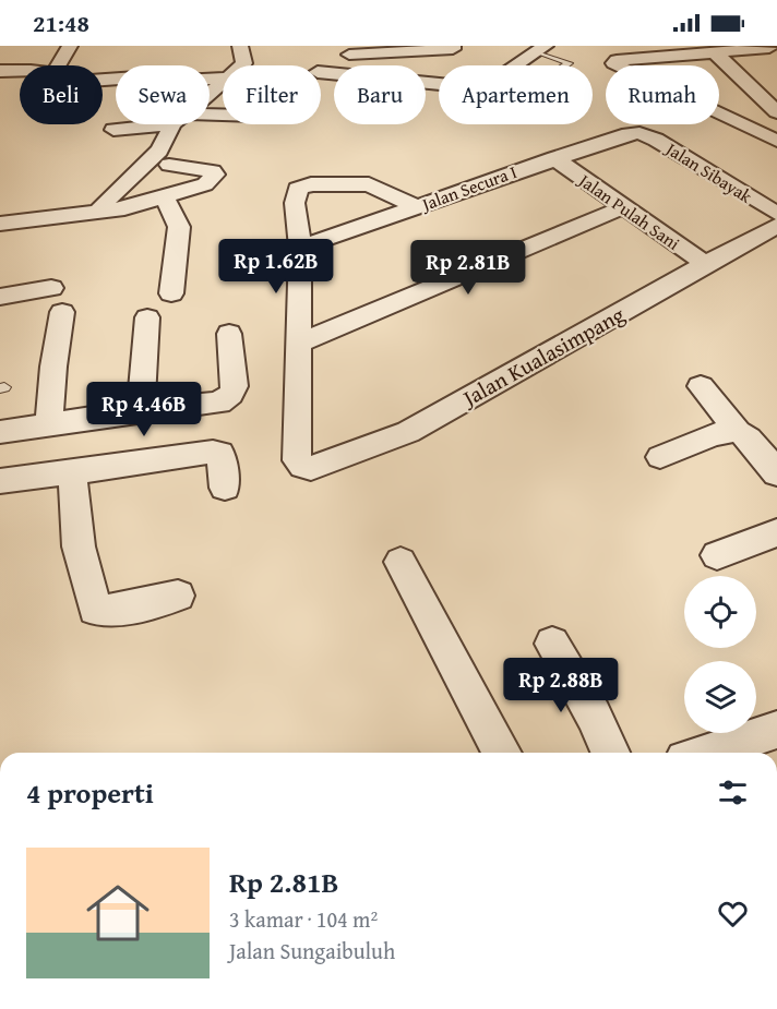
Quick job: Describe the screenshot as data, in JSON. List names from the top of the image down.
{
  "streets": {
    "street": [
      "Jalan Sibayak",
      "Jalan Secura I",
      "Jalan Pulah Sani",
      "Jalan Kualasimpang"
    ]
  },
  "crossings": [
    ["Jalan Sibayak", "Jalan Secura I"],
    ["Jalan Secura I", "Jalan Pulah Sani"],
    ["Jalan Pulah Sani", "Jalan Kualasimpang"]
  ],
  "page": {
    "status": "21:48",
    "chip": [
      "Beli",
      "Sewa",
      "Filter",
      "Baru",
      "Apartemen",
      "Rumah"
    ],
    "price": [
      "Rp 1.62B",
      "Rp 2.81B",
      "Rp 4.46B",
      "Rp 2.88B"
    ],
    "heading": "4 properti",
    "list": [
      {
        "name": "Rp 2.81B",
        "note": "3 kamar · 104 m² · Jalan Sungaibuluh"
      }
    ]
  }
}
